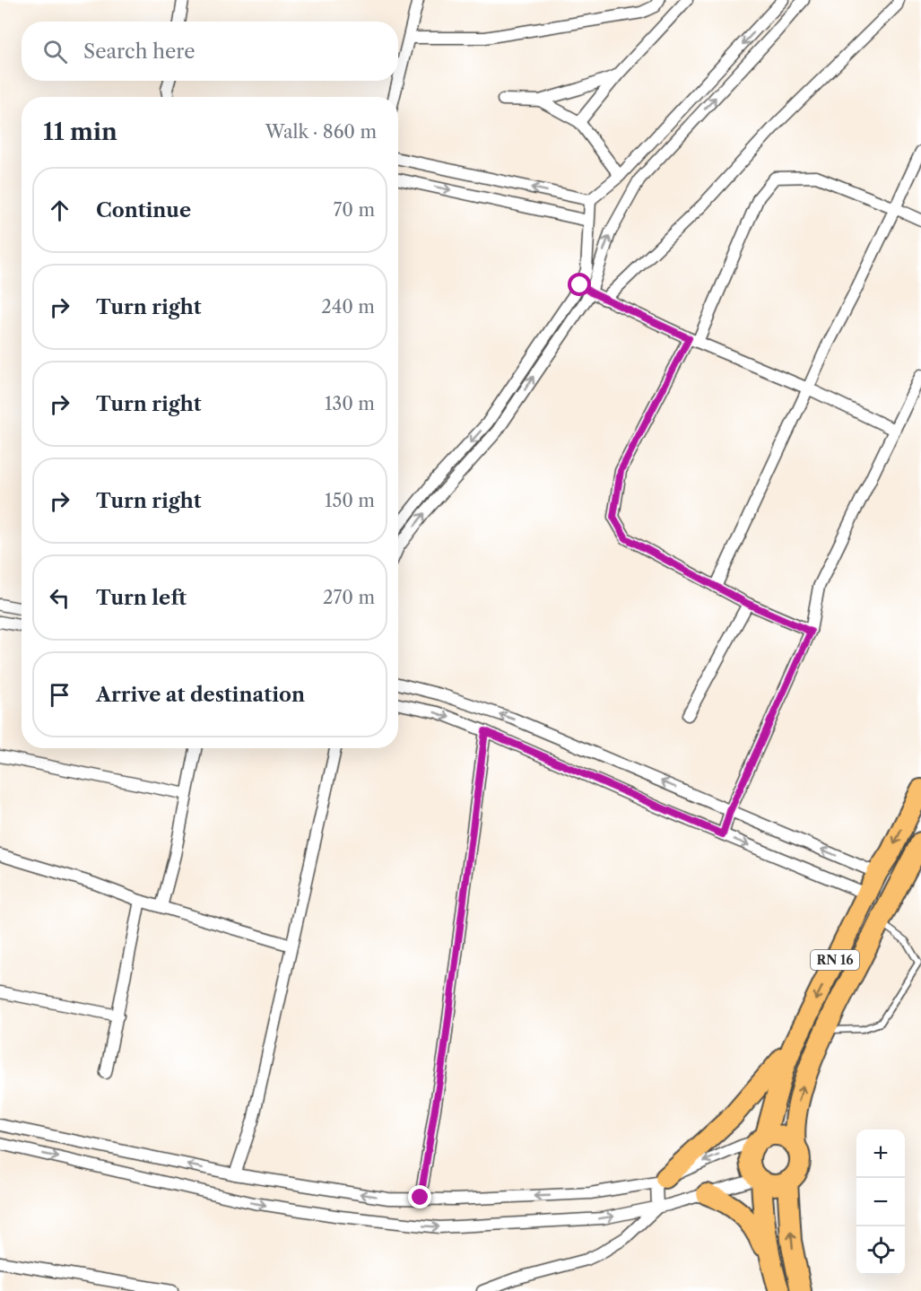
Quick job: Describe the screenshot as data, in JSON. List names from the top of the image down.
{
  "streets": {
    "highway": ["RN 16"]
  },
  "page": {
    "search": "Search here",
    "heading": ["11 min", "Walk · 860 m"],
    "list": [
      ["Continue", "70 m"],
      ["Turn right", "240 m"],
      ["Turn right", "130 m"],
      ["Turn right", "150 m"],
      ["Turn left", "270 m"],
      "Arrive at destination"
    ],
    "map_buttons": ["+", "−"]
  }
}
